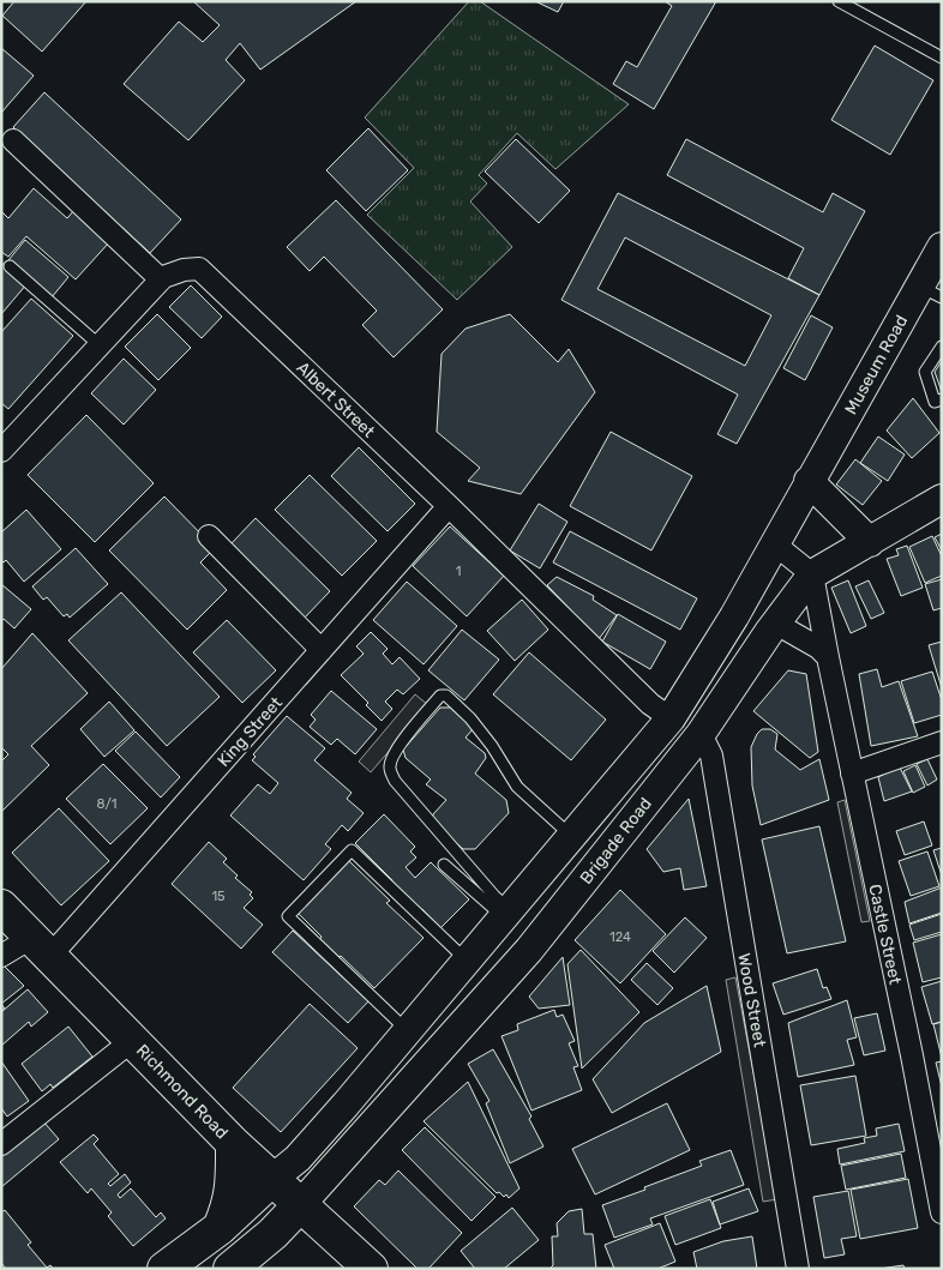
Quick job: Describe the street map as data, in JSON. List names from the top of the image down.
{
  "streets": {
    "main road": ["Museum Road", "Brigade Road", "Richmond Road"],
    "street": [
      "Albert Street",
      "King Street",
      "Castle Street",
      "Wood Street"
    ]
  },
  "crossings": [
    ["Albert Street", "King Street"],
    ["King Street", "Richmond Road"],
    ["Brigade Road", "Castle Street"],
    ["Brigade Road", "Wood Street"],
    ["Brigade Road", "Richmond Road"]
  ],
  "house_numbers": [
    "1",
    "8/1",
    "15",
    "124"
  ]
}
